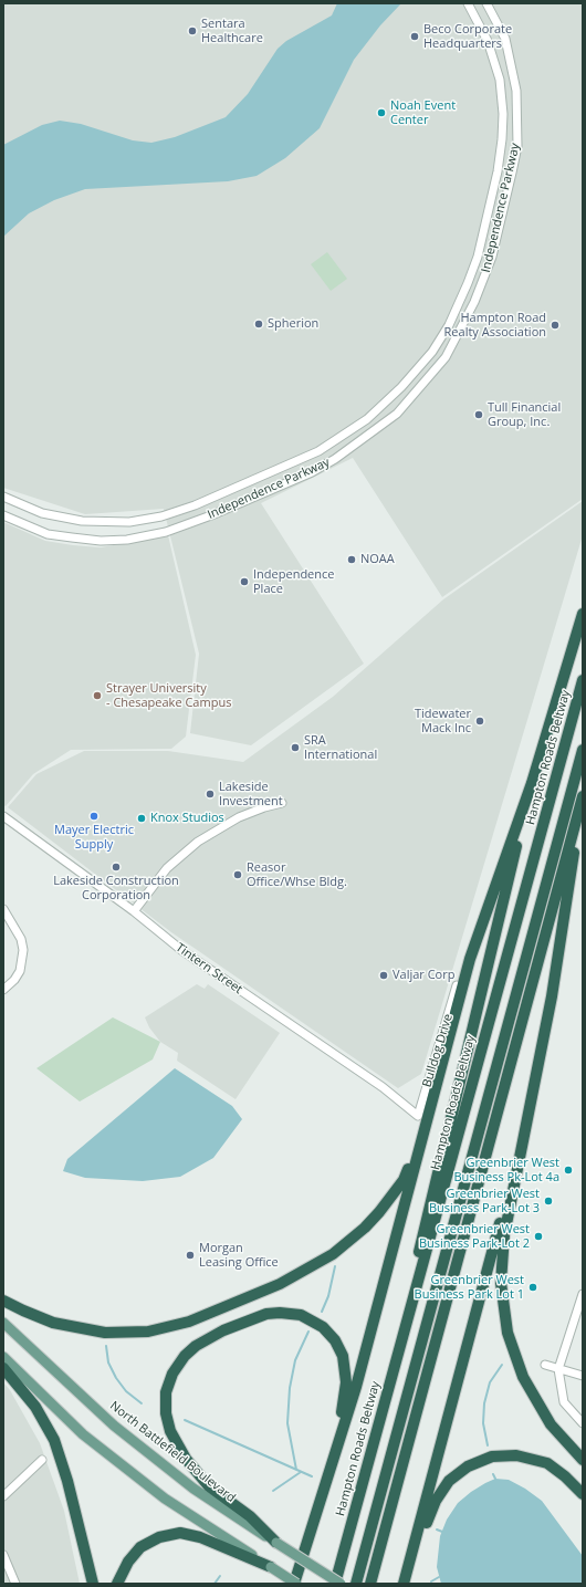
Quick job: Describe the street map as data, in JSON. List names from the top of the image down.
{
  "streets": {
    "highway": ["Hampton Roads Beltway"],
    "main road": ["North Battlefield Boulevard"],
    "street": ["Independence Parkway", "Tintern Street", "Bulldog Drive"]
  },
  "crossings": [
    ["Tintern Street", "Bulldog Drive"]
  ],
  "places": [
    "Sentara Healthcare",
    "Beco Corporate Headquarters",
    "Noah Event Center",
    "Spherion",
    "Hampton Road Realty Association",
    "Tull Financial Group, Inc.",
    "NOAA",
    "Independence Place",
    "Strayer University - Chesapeake Campus",
    "Tidewater Mack Inc",
    "SRA International",
    "Lakeside Investment",
    "Mayer Electric Supply",
    "Knox Studios",
    "Lakeside Construction Corporation",
    "Reasor Office/Whse Bldg.",
    "Valjar Corp",
    "Greenbrier West Business Pk-Lot 4a",
    "Greenbrier West Business Park-Lot 3",
    "Greenbrier West Business Park-Lot 2",
    "Morgan Leasing Office",
    "Greenbrier West Business Park Lot 1"
  ]
}
